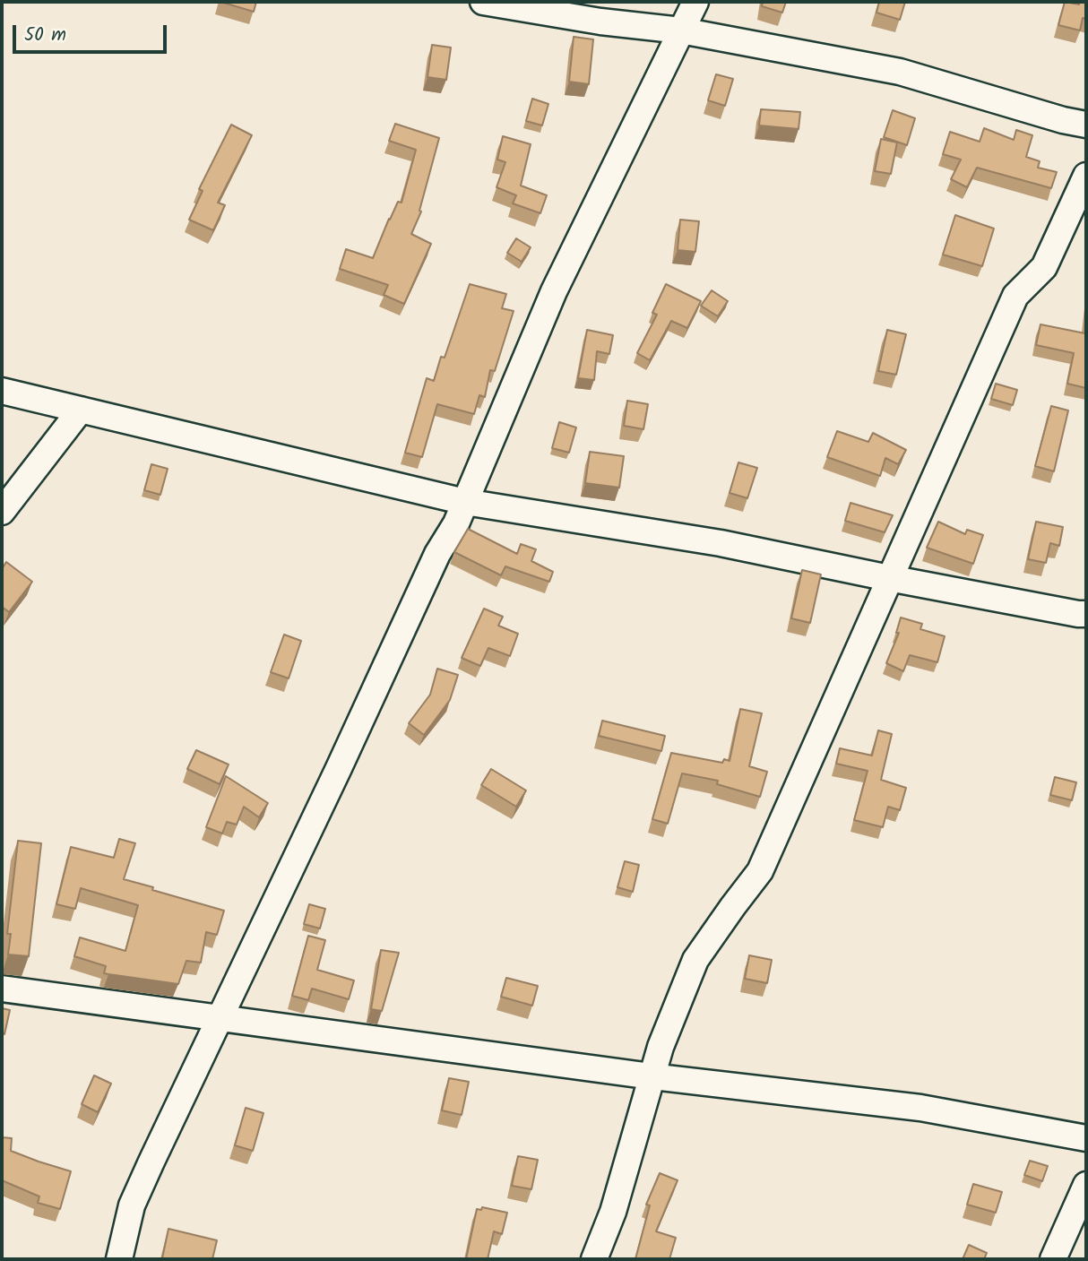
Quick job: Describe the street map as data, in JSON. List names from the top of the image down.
{
  "scale_bar": "50 m"
}
